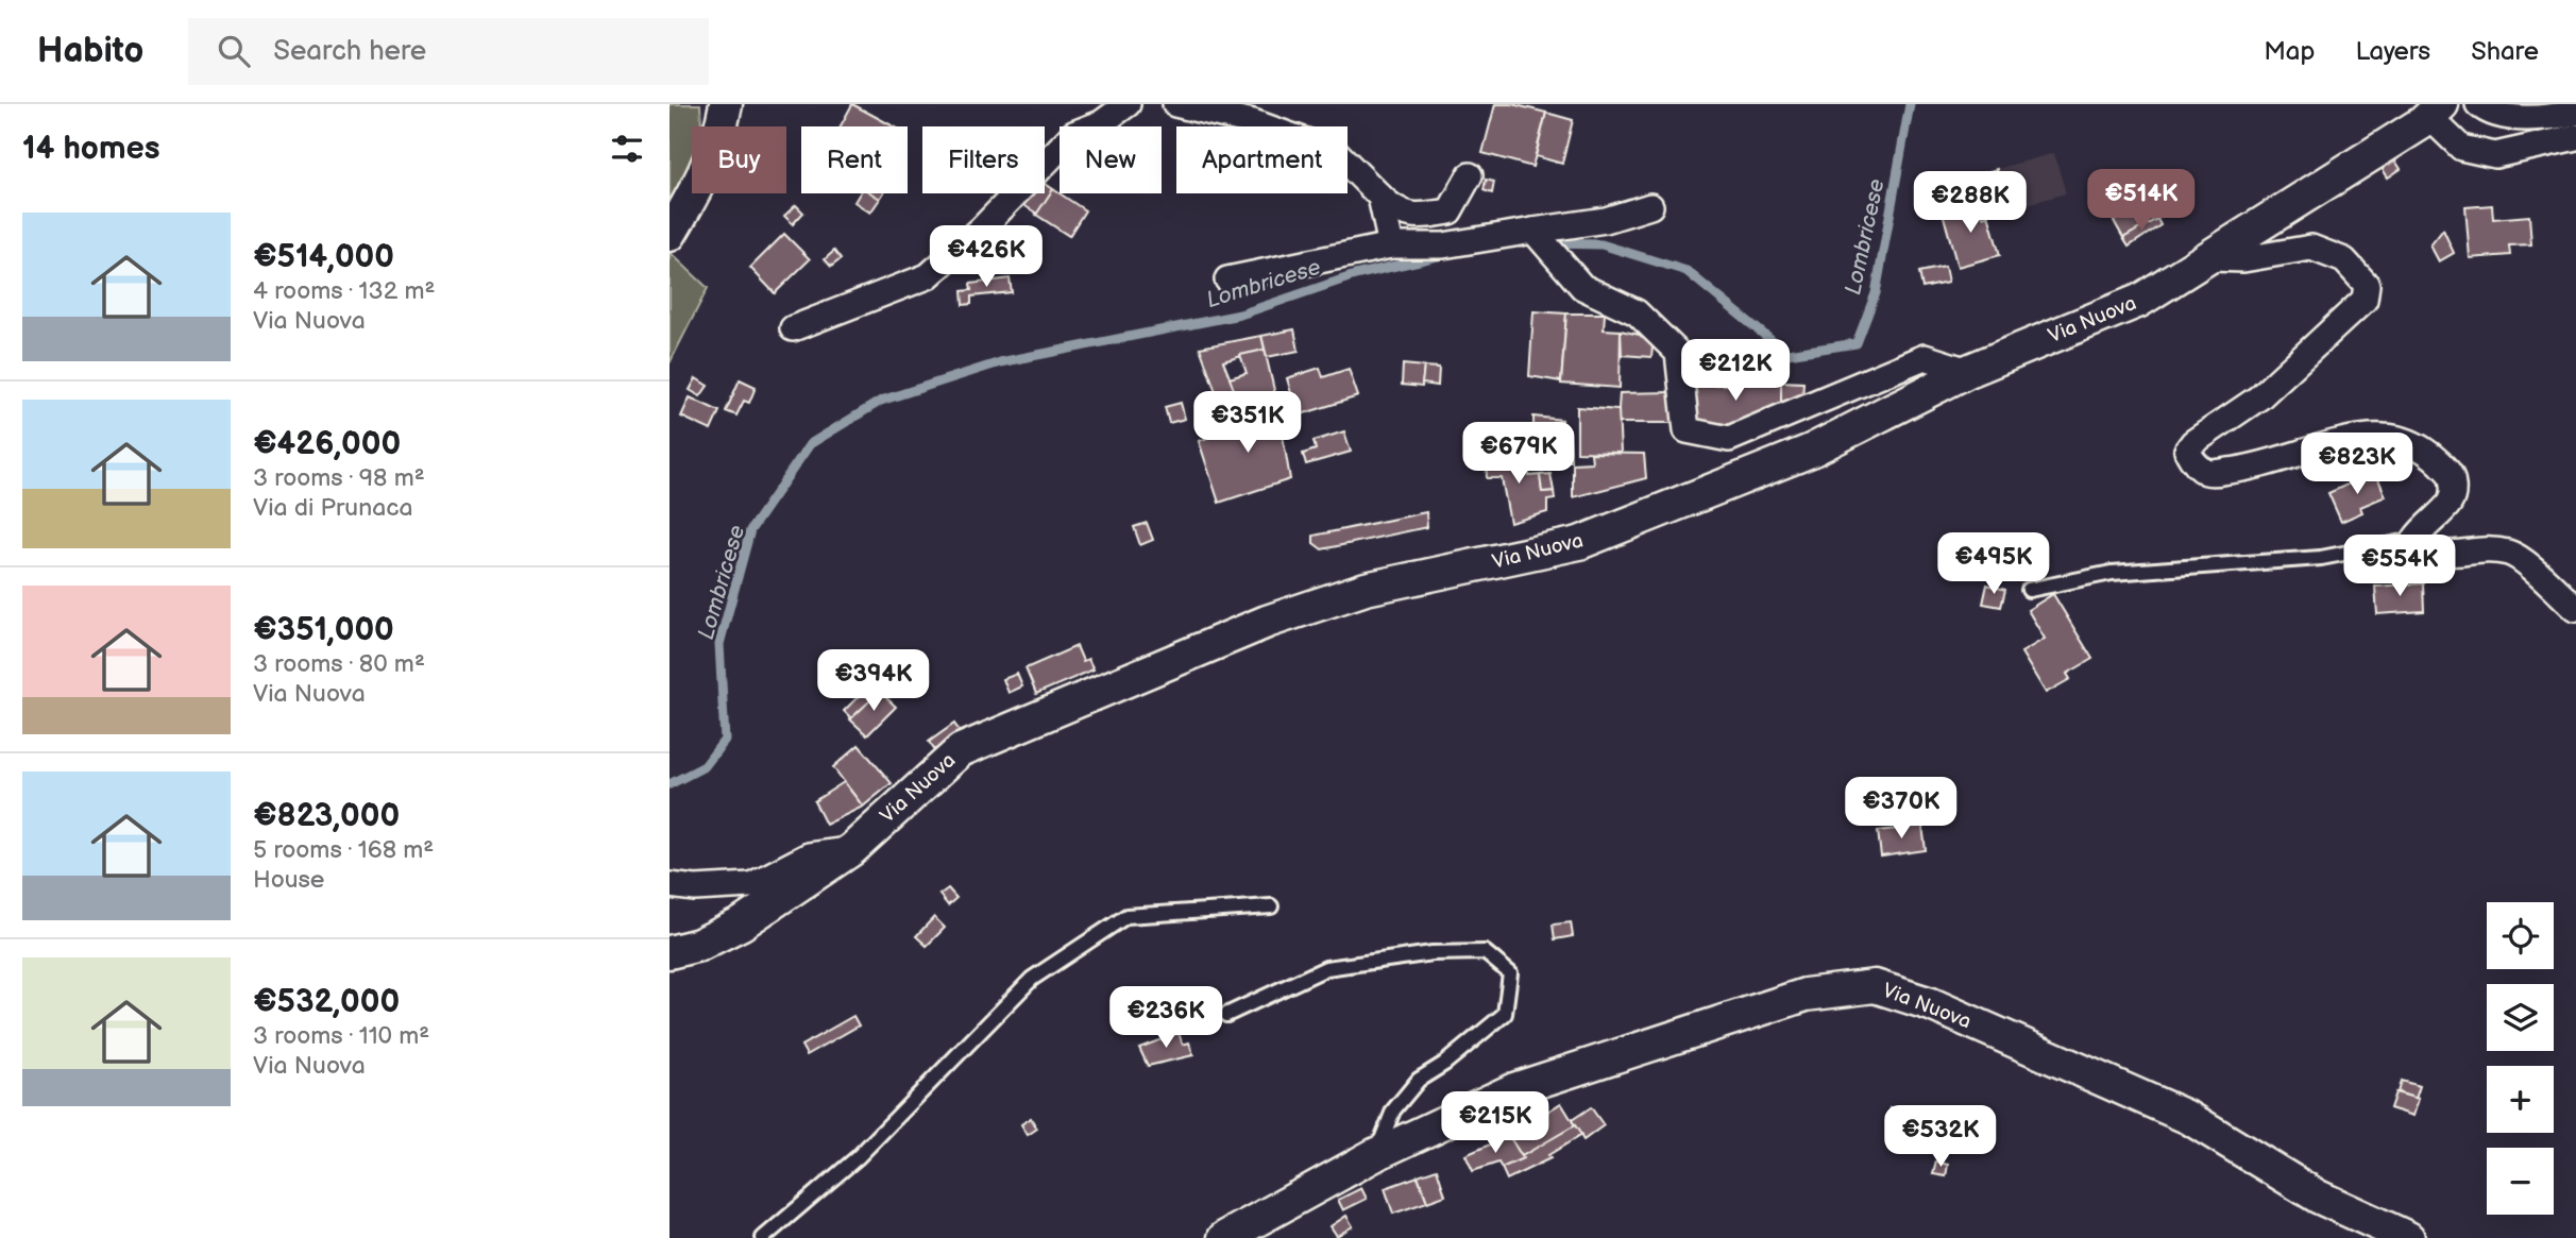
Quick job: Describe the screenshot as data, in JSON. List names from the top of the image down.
{
  "streets": {
    "street": ["Via Nuova"]
  },
  "water": ["Lombricese"],
  "page": {
    "header": "Habito",
    "search": "Search here",
    "nav": ["Map", "Layers", "Share"],
    "heading": "14 homes",
    "chip": [
      "Buy",
      "Rent",
      "Filters",
      "New",
      "Apartment"
    ],
    "price": [
      "€514K",
      "€288K",
      "€426K",
      "€212K",
      "€351K",
      "€679K",
      "€823K",
      "€495K",
      "€554K",
      "€394K",
      "€370K",
      "€236K",
      "€215K",
      "€532K"
    ],
    "list": [
      {
        "name": "€514,000",
        "note": "4 rooms · 132 m² · Via Nuova"
      },
      {
        "name": "€426,000",
        "note": "3 rooms · 98 m² · Via di Prunaca"
      },
      {
        "name": "€351,000",
        "note": "3 rooms · 80 m² · Via Nuova"
      },
      {
        "name": "€823,000",
        "note": "5 rooms · 168 m² · House"
      },
      {
        "name": "€532,000",
        "note": "3 rooms · 110 m² · Via Nuova"
      }
    ],
    "map_buttons": ["+", "−"]
  }
}
